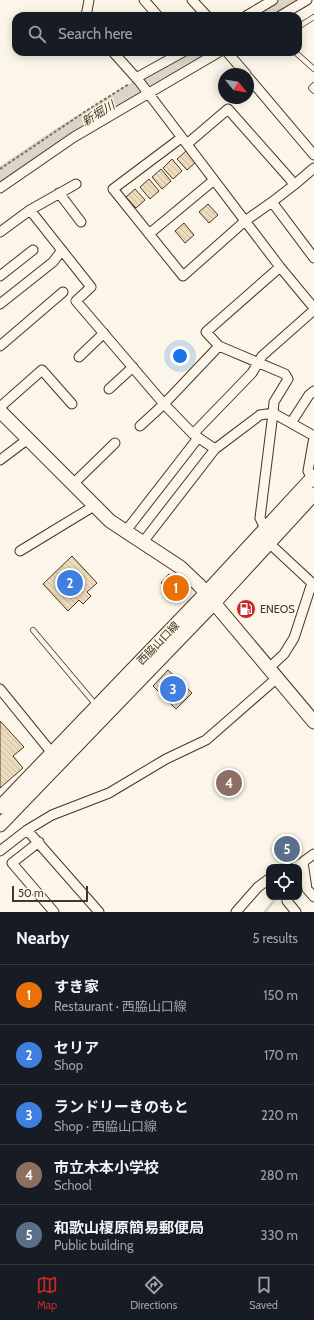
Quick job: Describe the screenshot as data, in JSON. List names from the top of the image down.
{
  "streets": {
    "street": ["西脇山口線"]
  },
  "water": ["新堀川"],
  "places": {
    "fuel station": ["ENEOS"]
  },
  "scale_bar": "50 m",
  "north": "bottom right",
  "page": {
    "search": "Search here",
    "pins": [
      "2",
      "1",
      "3",
      "4",
      "5"
    ],
    "scale": "50 m",
    "heading": ["Nearby", "5 results"],
    "list": [
      {
        "mark": "1",
        "name": "すき家",
        "note": "Restaurant · 西脇山口線",
        "value": "150 m"
      },
      {
        "mark": "2",
        "name": "セリア",
        "note": "Shop",
        "value": "170 m"
      },
      {
        "mark": "3",
        "name": "ランドリーきのもと",
        "note": "Shop · 西脇山口線",
        "value": "220 m"
      },
      {
        "mark": "4",
        "name": "市立木本小学校",
        "note": "School",
        "value": "280 m"
      },
      {
        "mark": "5",
        "name": "和歌山榎原簡易郵便局",
        "note": "Public building",
        "value": "330 m"
      }
    ],
    "nav": ["Map", "Directions", "Saved"]
  }
}
